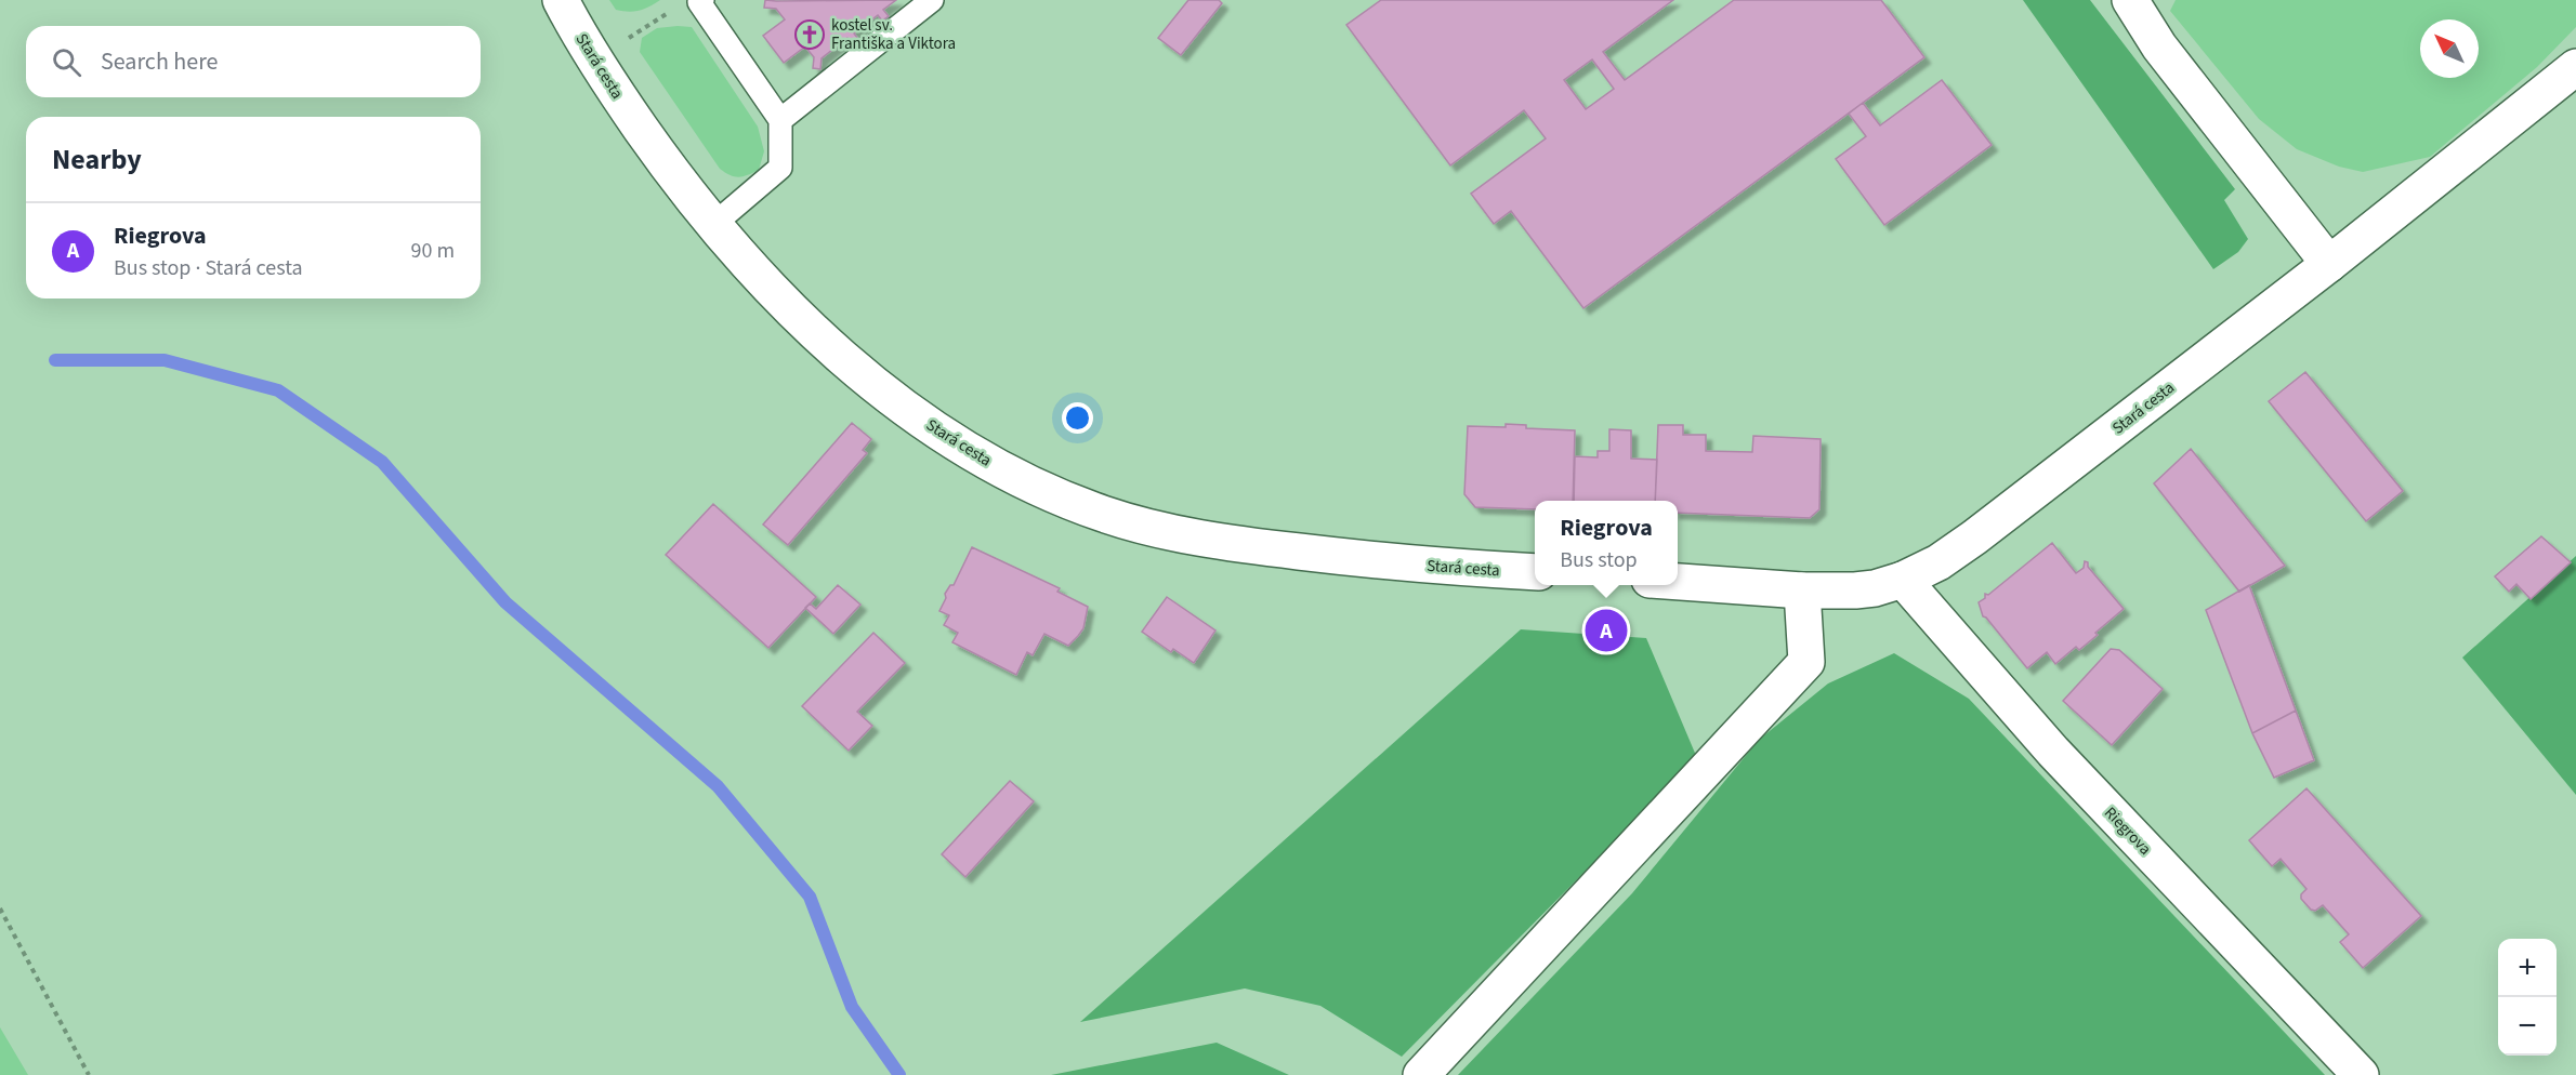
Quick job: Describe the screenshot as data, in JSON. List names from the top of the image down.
{
  "streets": {
    "street": ["Stará cesta", "Riegrova"]
  },
  "crossings": [
    ["Stará cesta", "Riegrova"]
  ],
  "places": {
    "church": ["kostel sv. Františka a Viktora"]
  },
  "north": "top left",
  "page": {
    "search": "Search here",
    "heading": "Nearby",
    "list": [
      {
        "mark": "A",
        "name": "Riegrova",
        "note": "Bus stop · Stará cesta",
        "value": "90 m"
      }
    ],
    "popup": ["Riegrova", "Bus stop"],
    "pins": "A",
    "map_buttons": ["+", "−"]
  }
}
